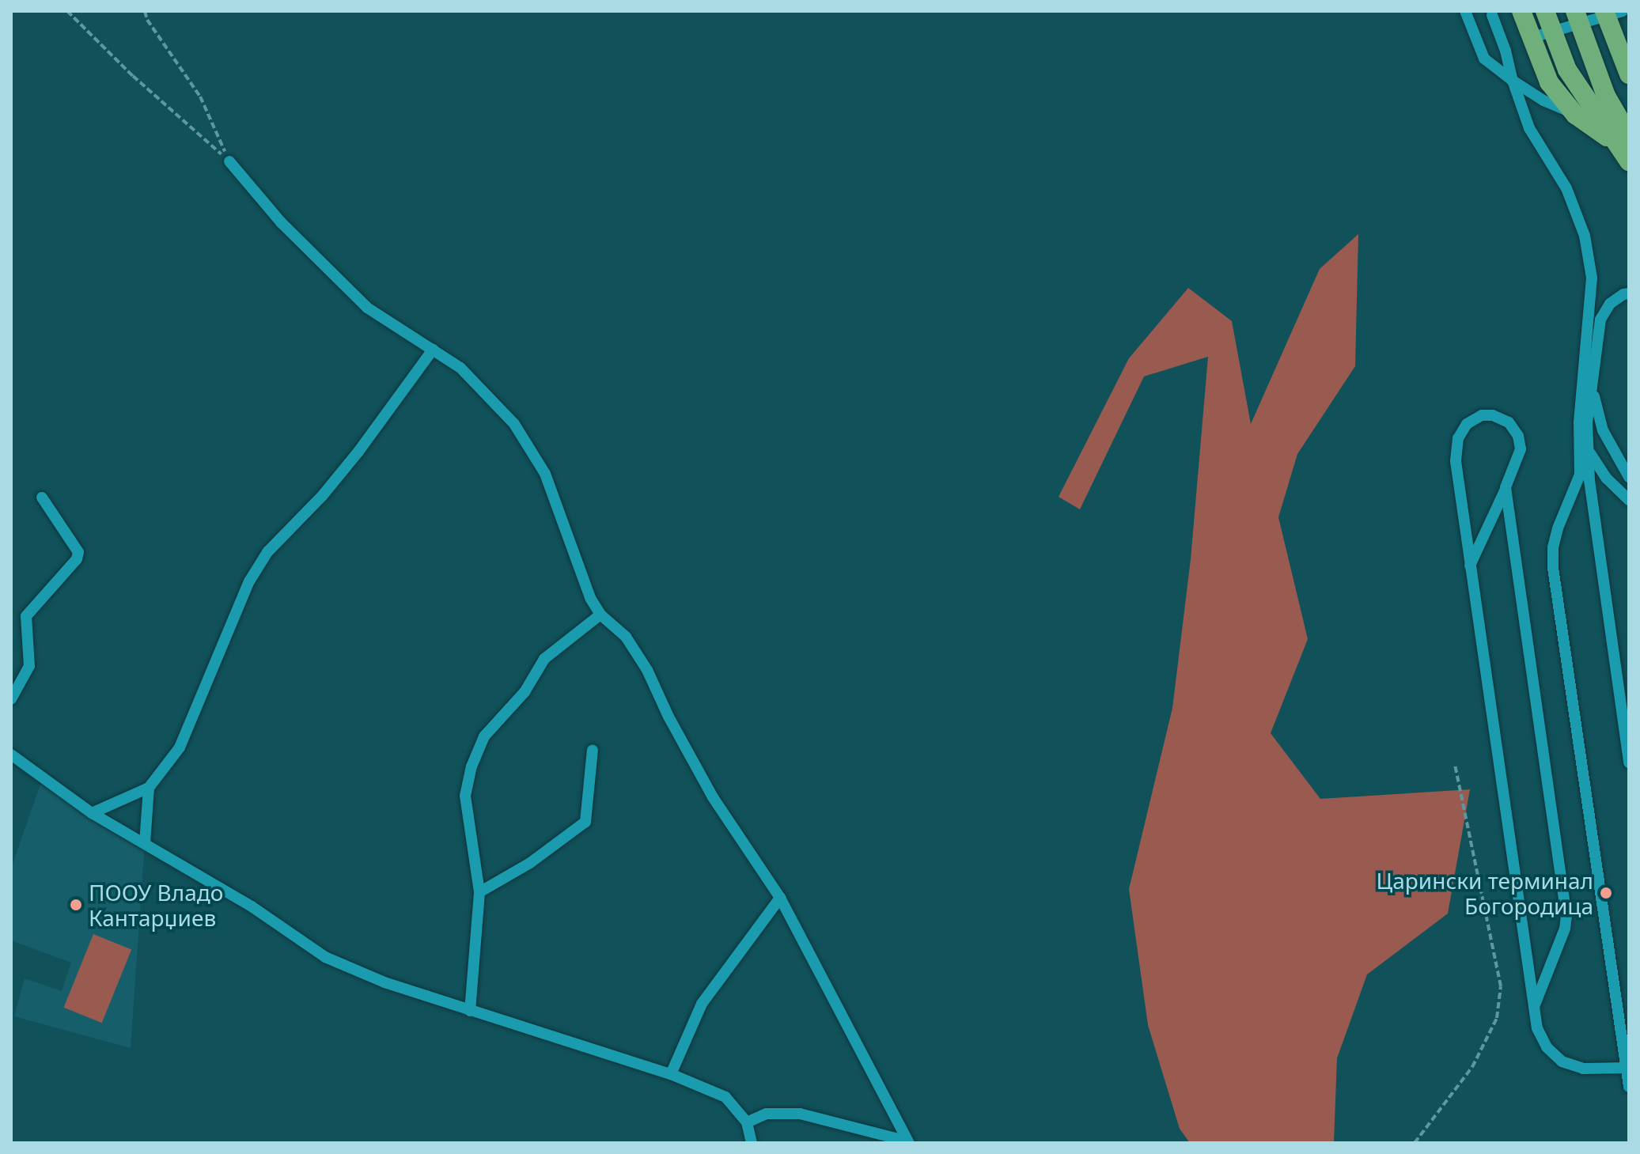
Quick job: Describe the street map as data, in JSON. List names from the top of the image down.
{
  "places": ["Царински терминал Богородица", "ПООУ Владо Кантарџиев"]
}
